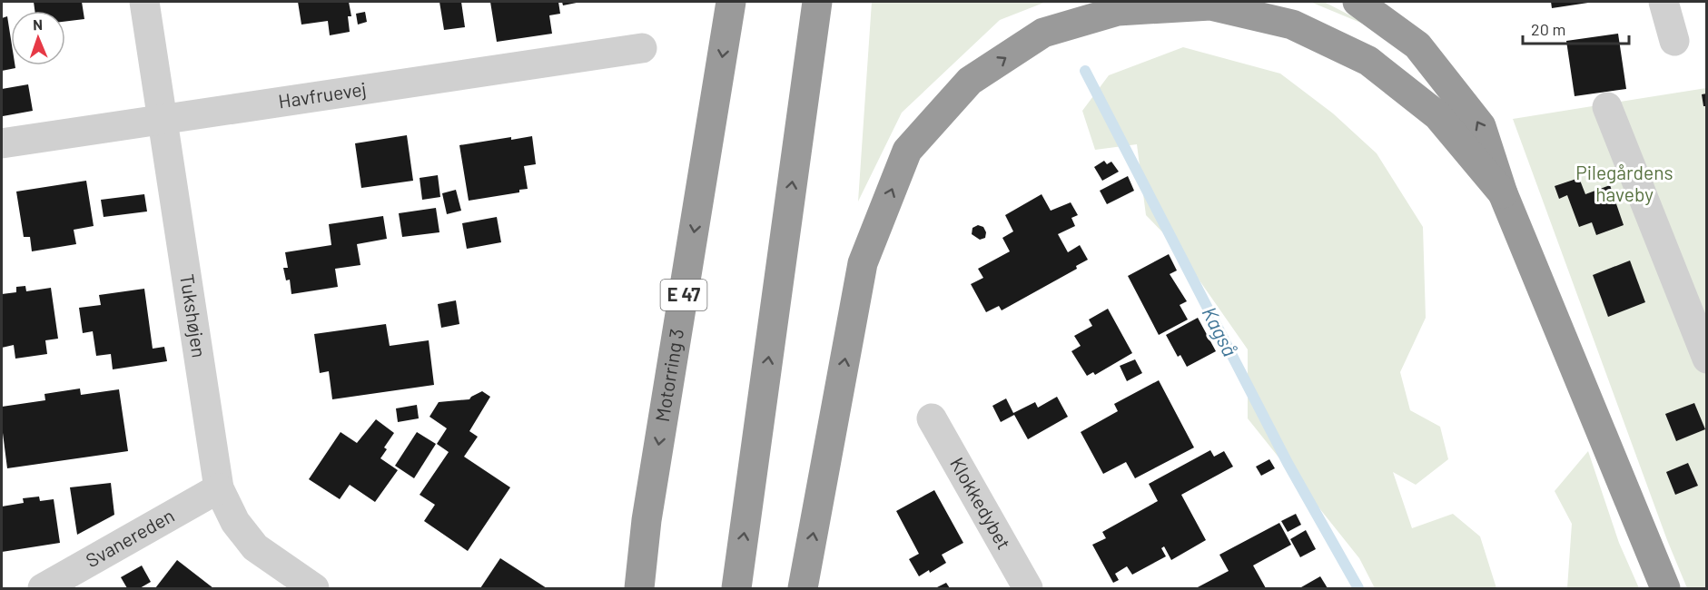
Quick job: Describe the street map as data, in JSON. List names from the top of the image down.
{
  "streets": {
    "highway": ["E 47", "Motorring 3"],
    "street": [
      "Havfruevej",
      "Tukshøjen",
      "Klokkedybet",
      "Svanereden"
    ]
  },
  "crossings": [
    ["Havfruevej", "Tukshøjen"],
    ["Tukshøjen", "Svanereden"]
  ],
  "water": ["Kagså"],
  "parks": ["Pilegårdens haveby"],
  "scale_bar": "20 m",
  "north": "top"
}
